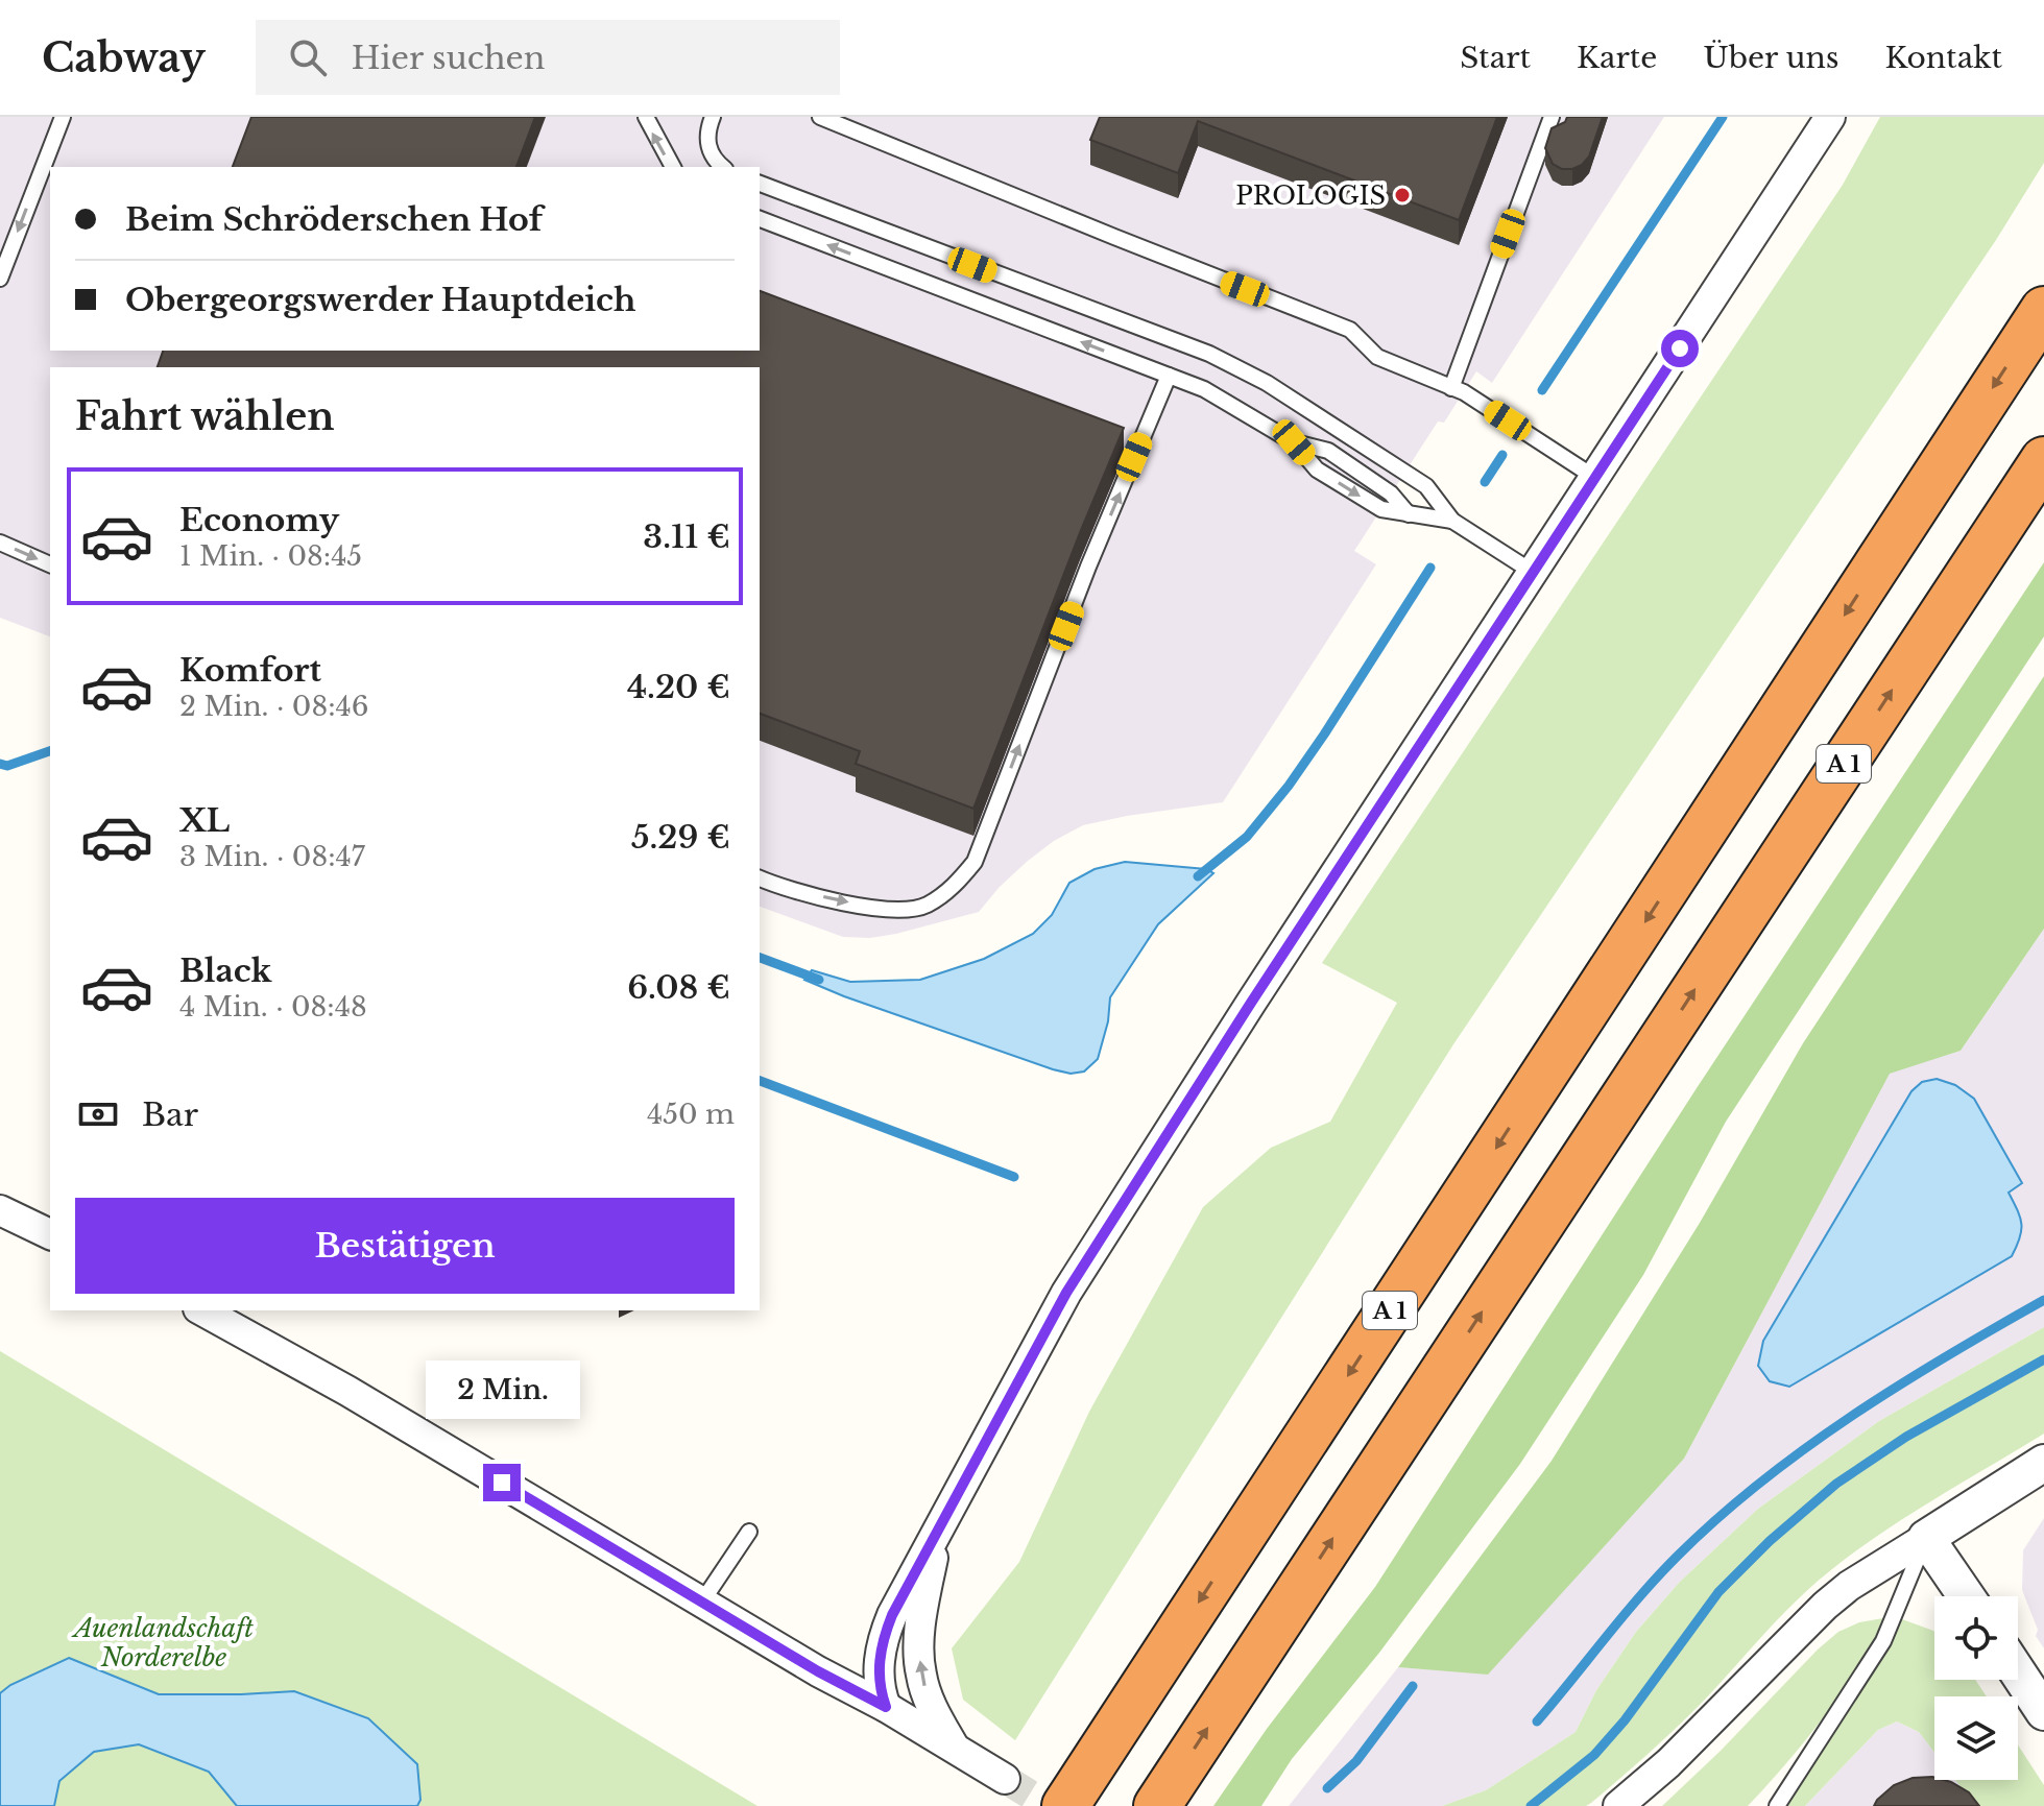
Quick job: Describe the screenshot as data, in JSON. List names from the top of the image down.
{
  "streets": {
    "highway": ["A 1"]
  },
  "parks": ["Auenlandschaft Norderelbe"],
  "places": ["PROLOGIS"],
  "page": {
    "header": "Cabway",
    "search": "Hier suchen",
    "nav": [
      "Start",
      "Karte",
      "Über uns",
      "Kontakt"
    ],
    "banner": ["Beim Schröderschen Hof", "Obergeorgswerder Hauptdeich"],
    "heading": "Fahrt wählen",
    "list": [
      {
        "name": "Economy",
        "note": "1 Min. · 08:45",
        "value": "3.11 €"
      },
      {
        "name": "Komfort",
        "note": "2 Min. · 08:46",
        "value": "4.20 €"
      },
      {
        "name": "XL",
        "note": "3 Min. · 08:47",
        "value": "5.29 €"
      },
      {
        "name": "Black",
        "note": "4 Min. · 08:48",
        "value": "6.08 €"
      }
    ],
    "pay": ["Bar", "450 m"],
    "buttons": "Bestätigen",
    "bubble": "2 Min."
  }
}
